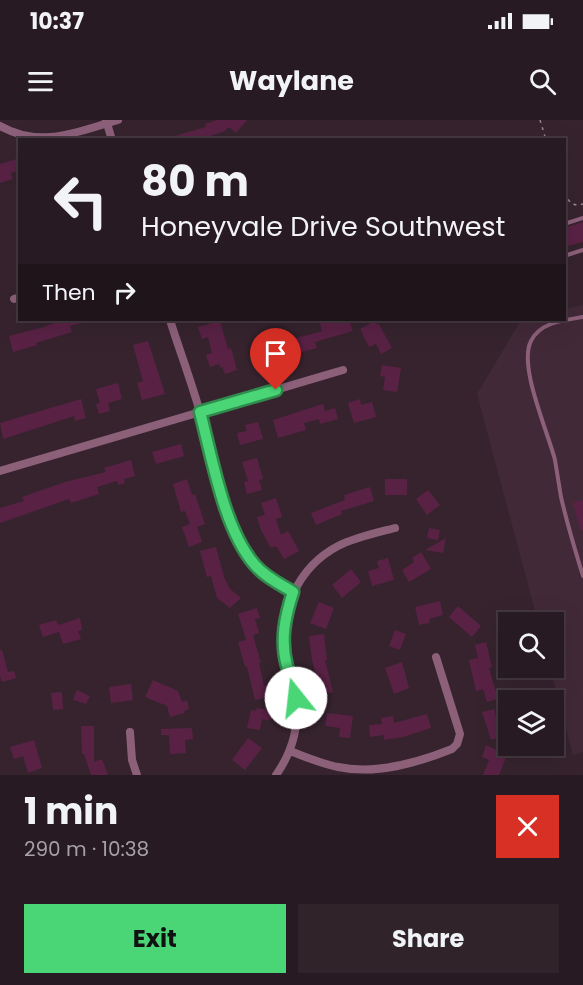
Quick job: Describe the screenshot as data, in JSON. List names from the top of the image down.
{
  "page": {
    "status": "10:37",
    "header": "Waylane",
    "turn": ["80 m", "Honeyvale Drive Southwest"],
    "then": "Then",
    "heading": ["1 min", "290 m · 10:38"],
    "buttons": ["Exit", "Share"]
  }
}
